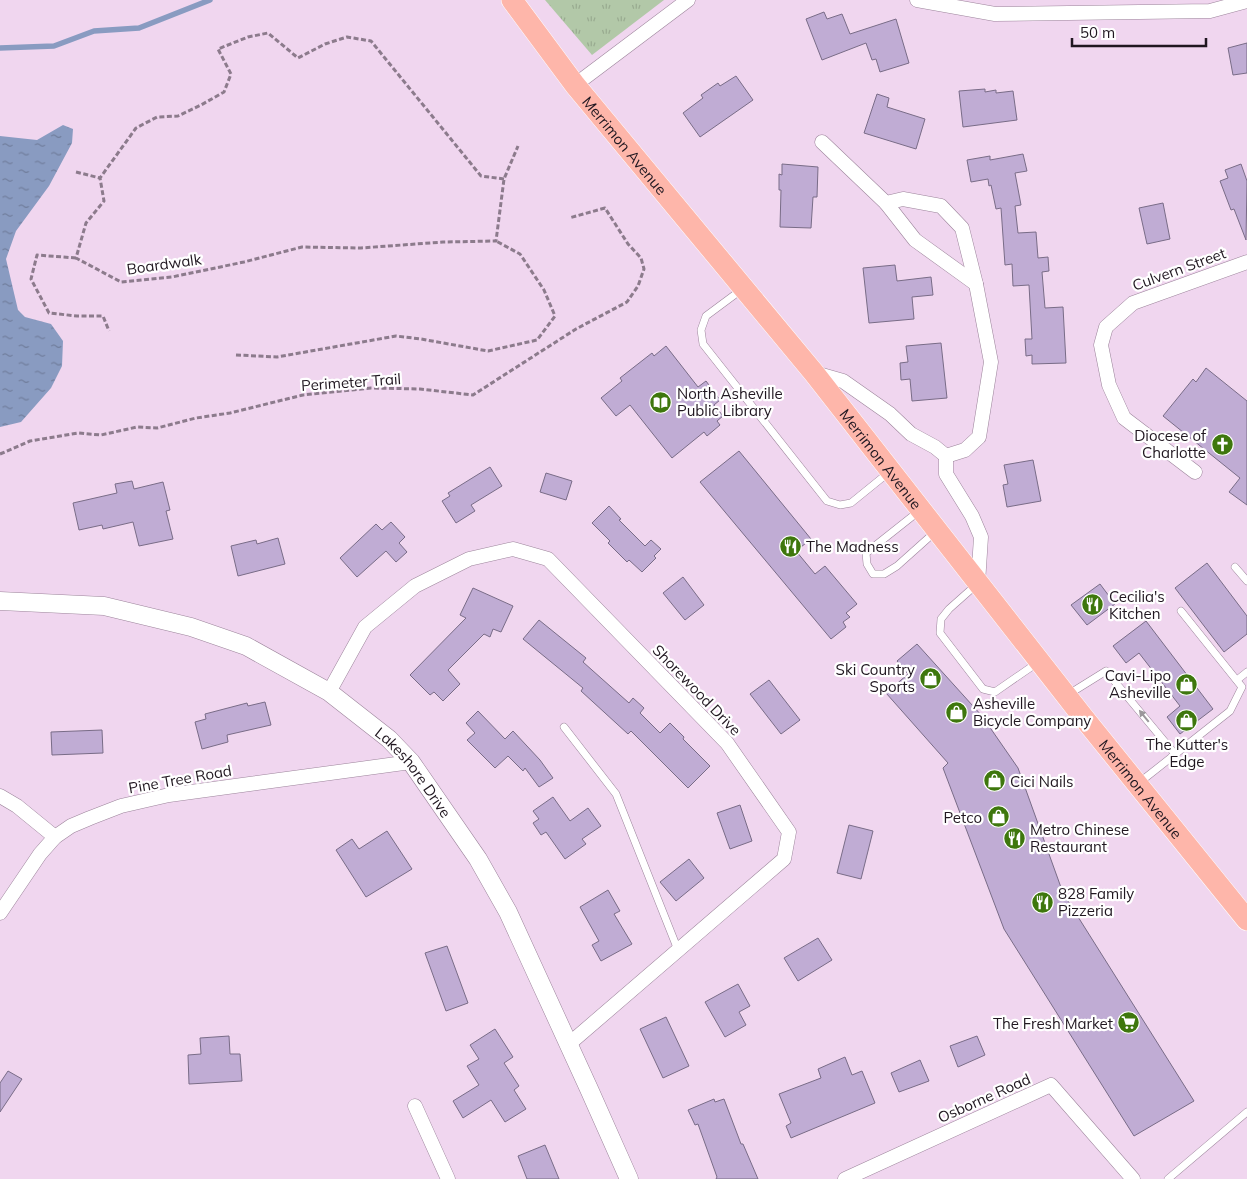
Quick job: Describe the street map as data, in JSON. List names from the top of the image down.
{
  "streets": {
    "main road": ["Merrimon Avenue"],
    "street": [
      "Culvern Street",
      "Shorewood Drive",
      "Lakeshore Drive",
      "Pine Tree Road",
      "Osborne Road"
    ],
    "path": ["Boardwalk", "Perimeter Trail"]
  },
  "crossings": [
    ["Shorewood Drive", "Lakeshore Drive"],
    ["Lakeshore Drive", "Pine Tree Road"]
  ],
  "places": {
    "library": ["North Asheville Public Library"],
    "church": ["Diocese of Charlotte"],
    "restaurant": [
      "The Madness",
      "Cecilia's Kitchen",
      "Metro Chinese Restaurant",
      "828 Family Pizzeria"
    ],
    "shop": [
      "Ski Country Sports",
      "Cavi-Lipo Asheville",
      "Asheville Bicycle Company",
      "The Kutter's Edge",
      "Cici Nails",
      "Petco"
    ],
    "supermarket": ["The Fresh Market"]
  },
  "scale_bar": "50 m"
}
